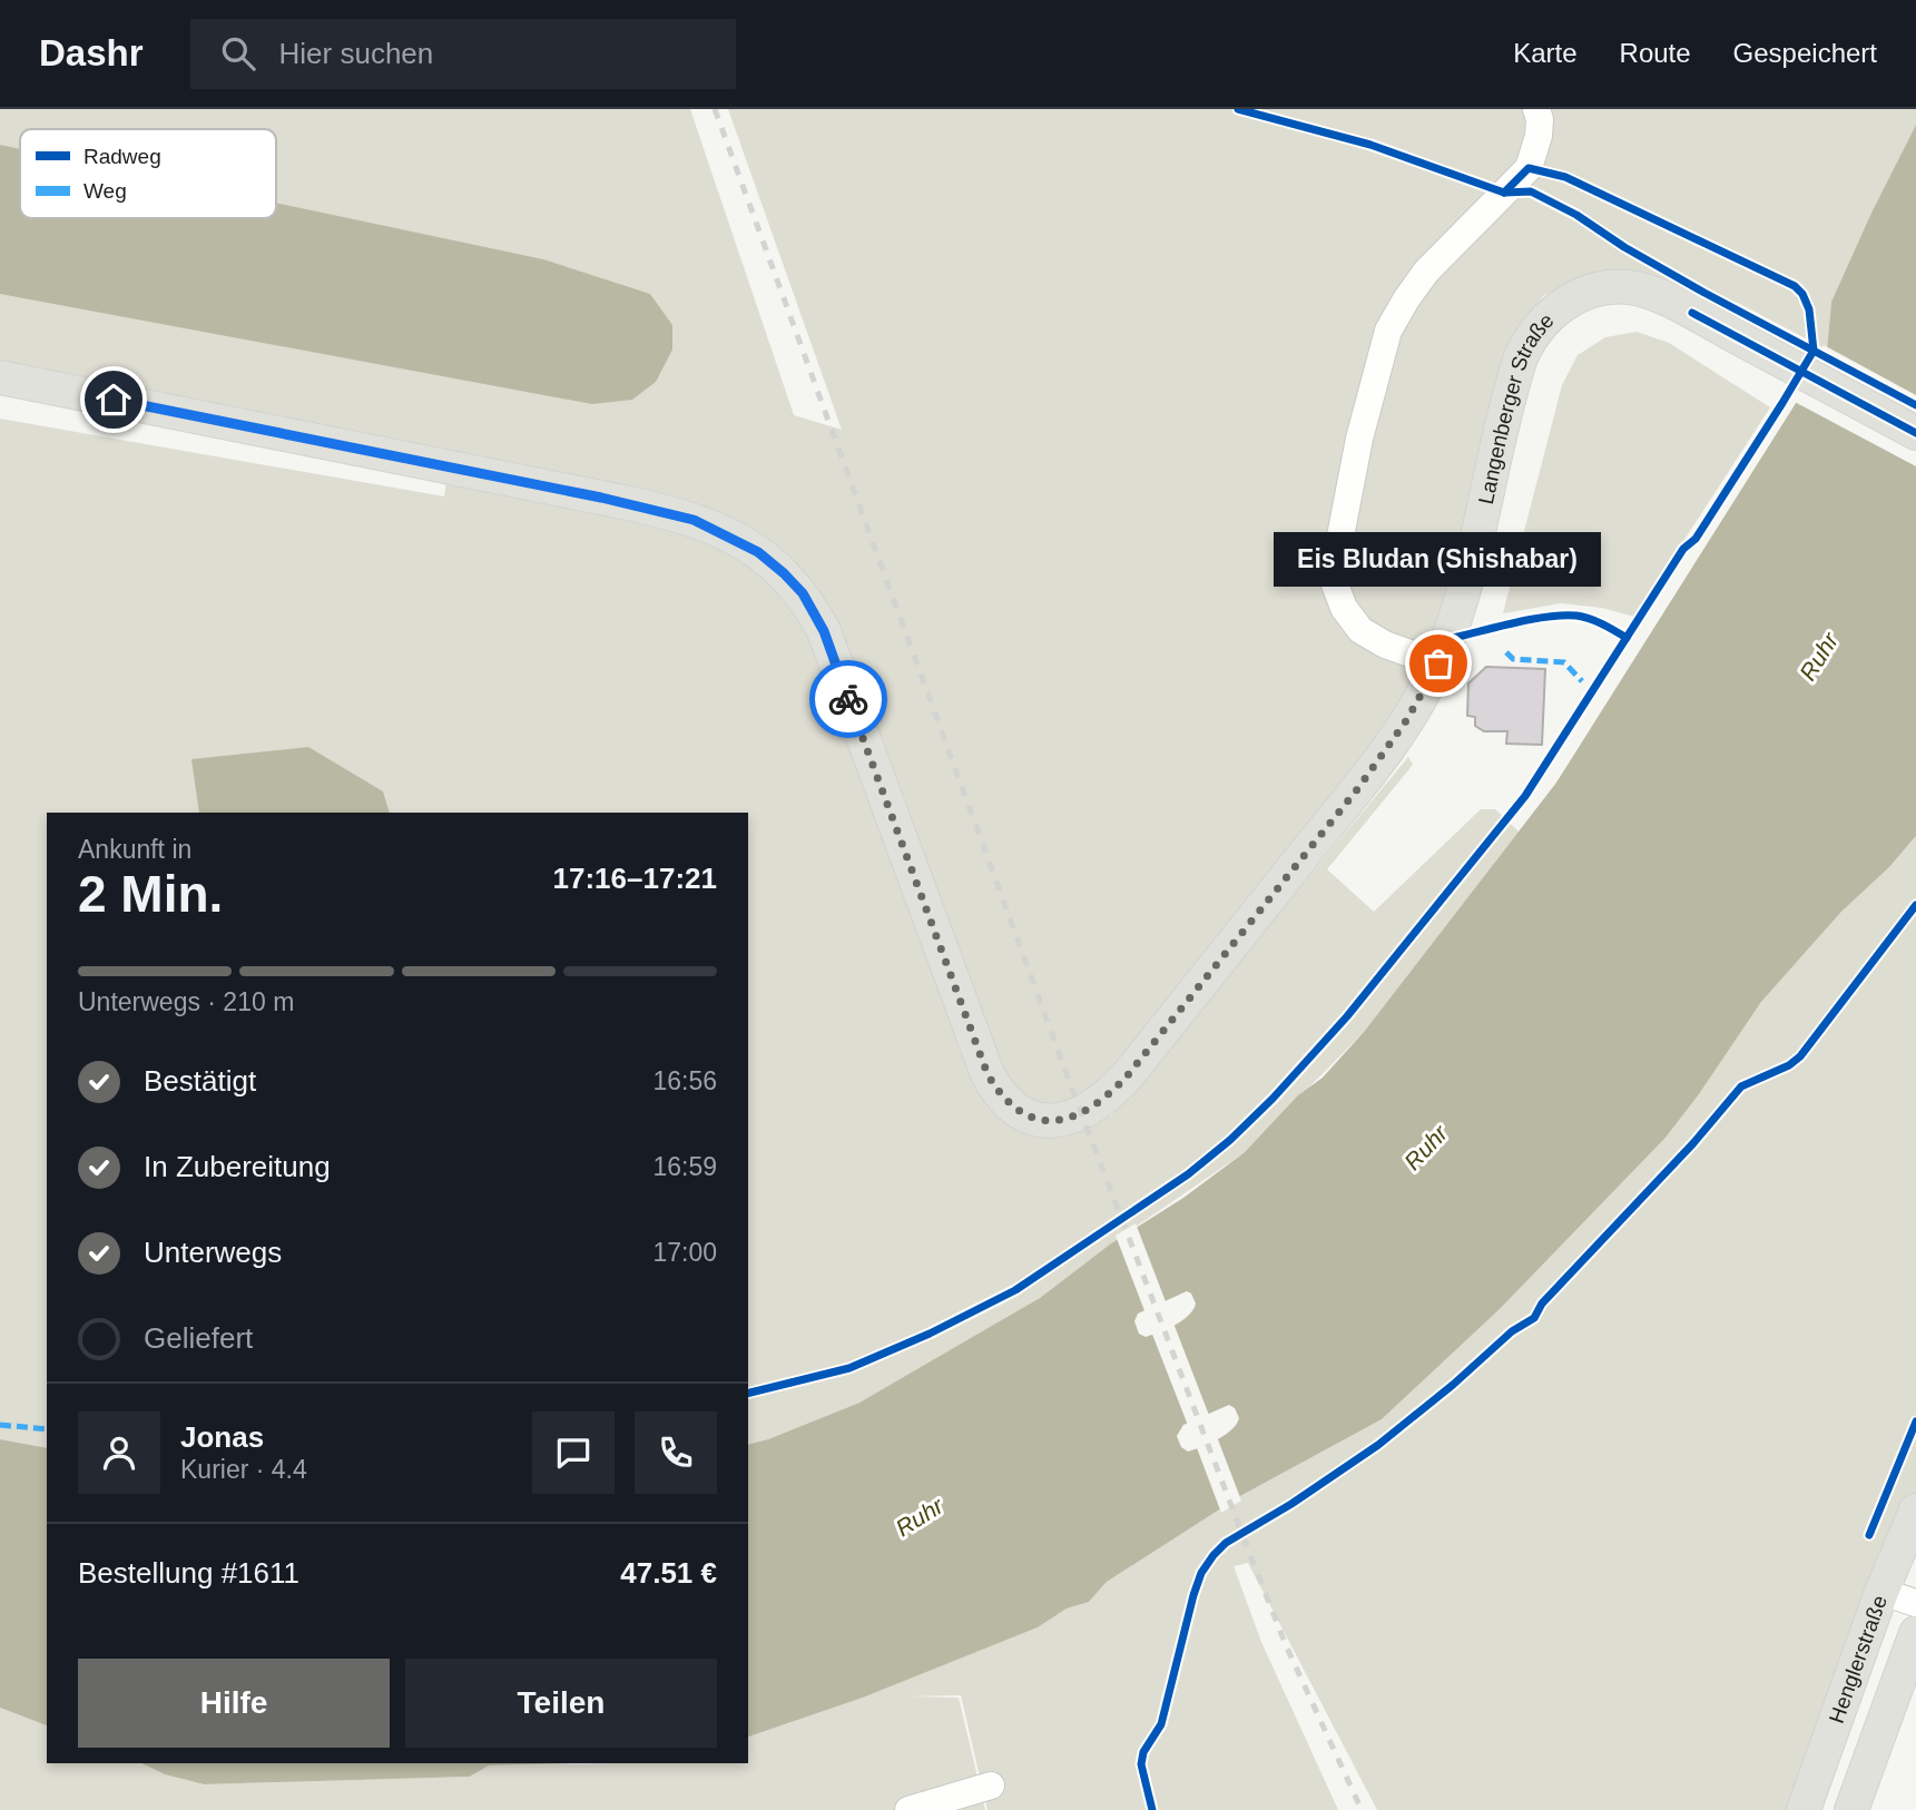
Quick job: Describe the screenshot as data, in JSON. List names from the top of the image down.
{
  "streets": {
    "main road": ["Langenberger Straße", "Henglerstraße"]
  },
  "water": ["Ruhr"],
  "places": ["Eis Bludan (Shishabar)"],
  "legend": ["Radweg", "Weg"],
  "page": {
    "header": "Dashr",
    "search": "Hier suchen",
    "nav": ["Karte", "Route", "Gespeichert"],
    "bubble": "Eis Bludan (Shishabar)",
    "heading": ["2 Min.", "Ankunft in", "17:16–17:21"],
    "panel": [
      "Jonas",
      "Kurier · 4.4",
      "Bestellung #1611",
      "47.51 €"
    ],
    "bar": "Unterwegs · 210 m",
    "list": [
      ["Bestätigt", "16:56"],
      ["In Zubereitung", "16:59"],
      ["Unterwegs", "17:00"],
      "Geliefert"
    ],
    "buttons": ["Hilfe", "Teilen"]
  }
}
